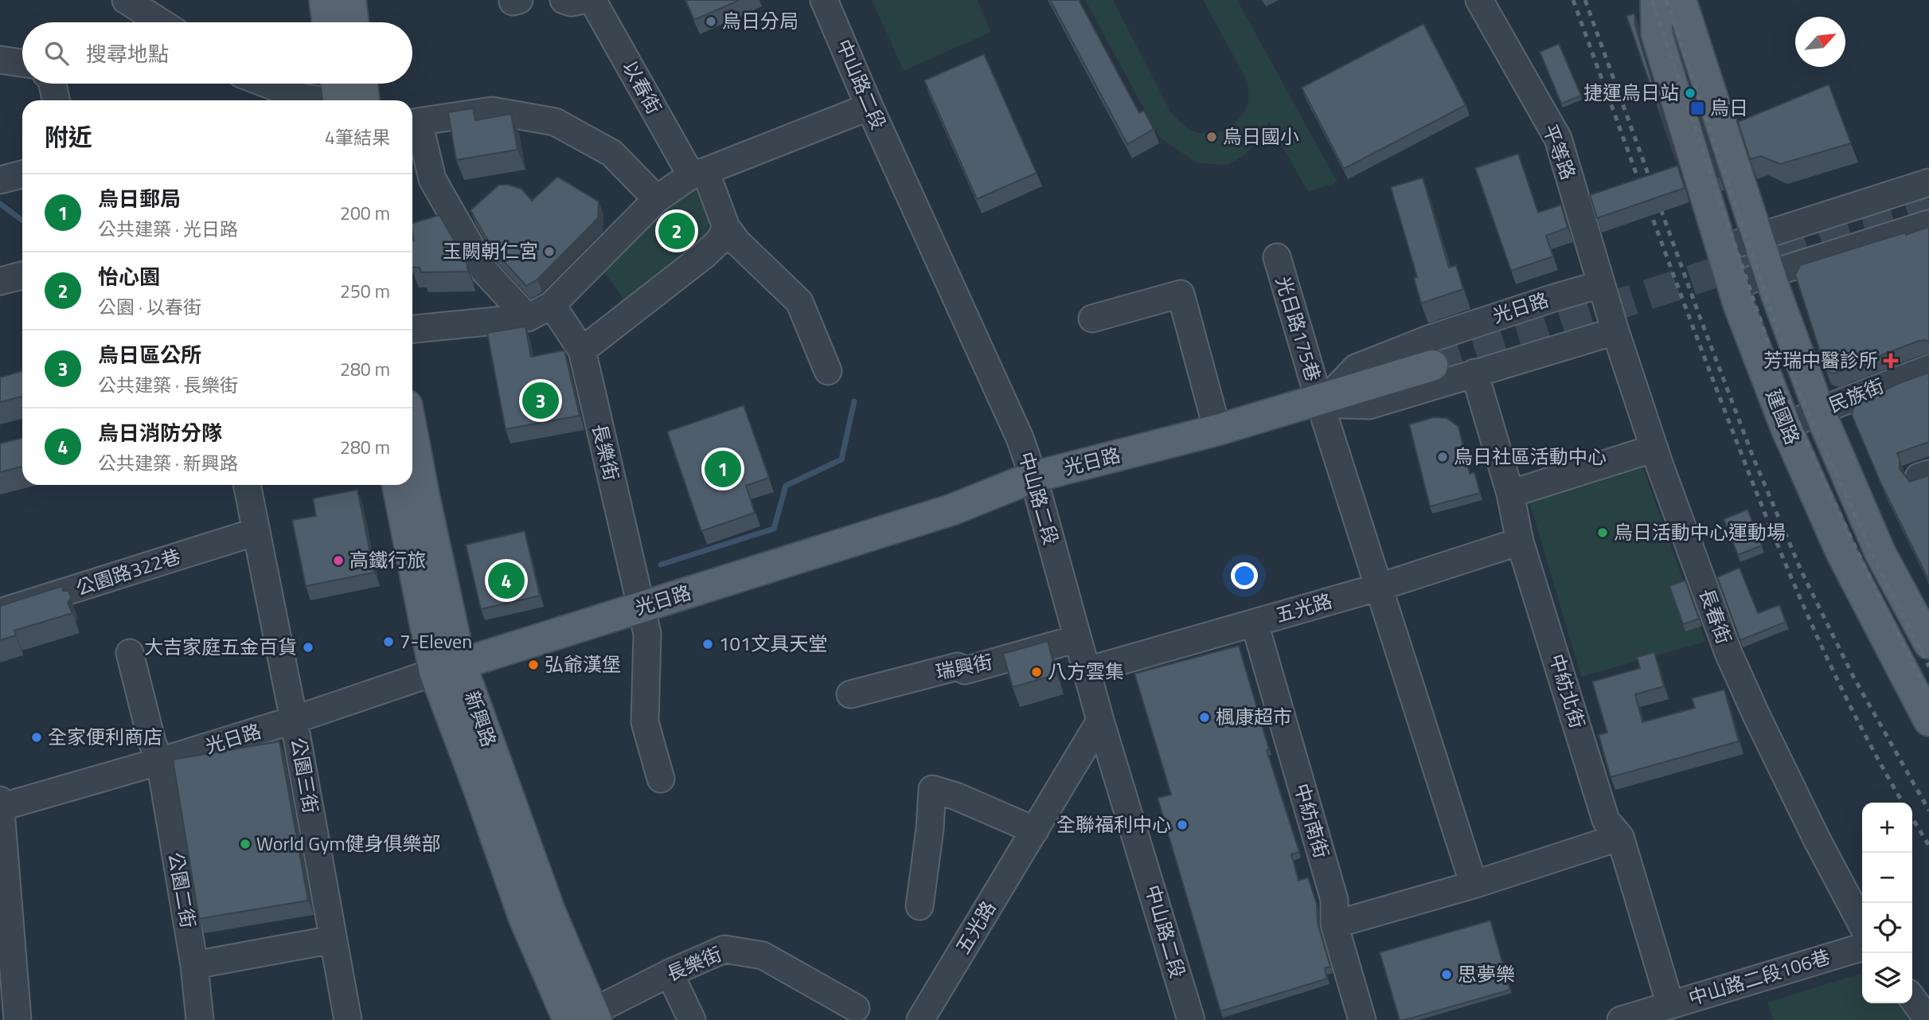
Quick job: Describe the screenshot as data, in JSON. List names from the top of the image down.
{
  "streets": {
    "main road": ["光日路", "建國路", "新興路"],
    "street": [
      "中山路二段",
      "以春街",
      "平等路",
      "光日路175巷",
      "民族街",
      "長樂街",
      "公園路322巷",
      "五光路",
      "長春街",
      "瑞興街",
      "中紡北街",
      "公園三街",
      "中紡南街",
      "公園二街",
      "中山路二段106巷"
    ]
  },
  "crossings": [
    ["中山路二段", "光日路"],
    ["中山路二段", "五光路"],
    ["中山路二段", "瑞興街"],
    ["平等路", "光日路"],
    ["平等路", "長春街"],
    ["光日路", "光日路175巷"],
    ["光日路", "長樂街"],
    ["光日路", "長春街"],
    ["光日路", "新興路"],
    ["光日路", "公園三街"],
    ["光日路", "公園二街"],
    ["光日路175巷", "五光路"],
    ["民族街", "建國路"],
    ["長樂街", "新興路"],
    ["公園路322巷", "公園三街"],
    ["五光路", "中紡北街"],
    ["五光路", "中紡南街"],
    ["中紡北街", "中山路二段106巷"]
  ],
  "places": {
    "other": [
      "烏日分局",
      "捷運烏日站",
      "烏日國小",
      "玉闕朝仁宮",
      "烏日社區活動中心",
      "烏日活動中心運動場",
      "高鐵行旅",
      "7-Eleven",
      "101文具天堂",
      "大吉家庭五金百貨",
      "弘爺漢堡",
      "八方雲集",
      "楓康超市",
      "全家便利商店",
      "全聯福利中心",
      "World Gym健身俱樂部",
      "思夢樂"
    ],
    "transit": ["烏日"],
    "health": ["芳瑞中醫診所"]
  },
  "north": "top right",
  "page": {
    "search": "搜尋地點",
    "heading": ["附近", "4筆結果"],
    "list": [
      {
        "mark": "1",
        "name": "烏日郵局",
        "note": "公共建築 · 光日路",
        "value": "200 m"
      },
      {
        "mark": "2",
        "name": "怡心園",
        "note": "公園 · 以春街",
        "value": "250 m"
      },
      {
        "mark": "3",
        "name": "烏日區公所",
        "note": "公共建築 · 長樂街",
        "value": "280 m"
      },
      {
        "mark": "4",
        "name": "烏日消防分隊",
        "note": "公共建築 · 新興路",
        "value": "280 m"
      }
    ],
    "pins": [
      "2",
      "3",
      "1",
      "4"
    ],
    "map_buttons": ["+", "−"]
  }
}
